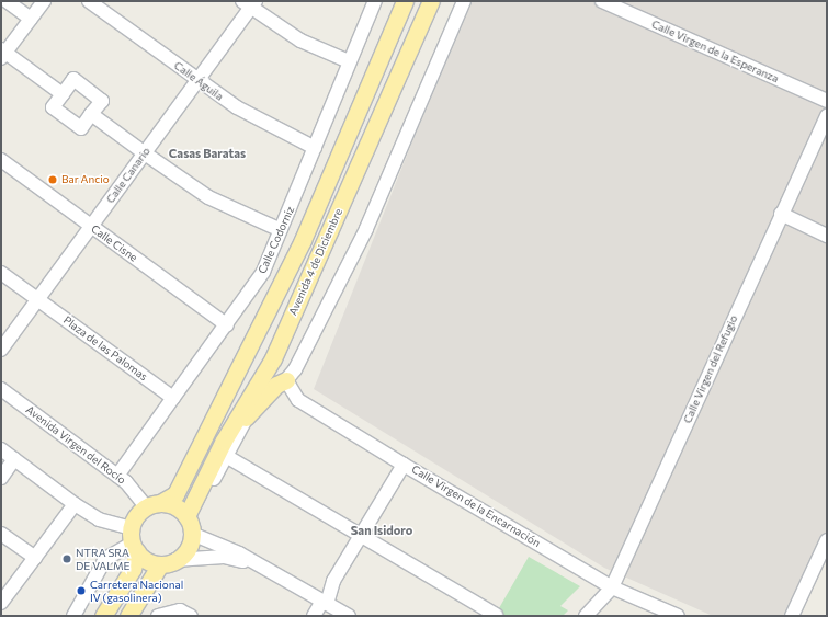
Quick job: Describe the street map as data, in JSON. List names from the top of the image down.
{
  "streets": {
    "main road": ["Avenida 4 de Diciembre"],
    "street": [
      "Calle Virgen de la Esperanza",
      "Calle Águila",
      "Calle Canario",
      "Calle Codorniz",
      "Calle Cisne",
      "Plaza de las Palomas",
      "Calle Virgen del Refugio",
      "Avenida Virgen del Rocío",
      "Calle Virgen de la Encarnación"
    ]
  },
  "crossings": [
    ["Calle Águila", "Calle Canario"],
    ["Calle Águila", "Calle Codorniz"],
    ["Calle Canario", "Calle Cisne"],
    ["Calle Canario", "Plaza de las Palomas"],
    ["Calle Codorniz", "Calle Cisne"],
    ["Calle Codorniz", "Plaza de las Palomas"],
    ["Calle Codorniz", "Avenida Virgen del Rocío"],
    ["Avenida 4 de Diciembre", "Avenida Virgen del Rocío"],
    ["Calle Virgen del Refugio", "Calle Virgen de la Encarnación"]
  ],
  "districts": ["Casas Baratas", "San Isidoro"],
  "places": ["Bar Ancio", "NTRA SRA DE VALME", "Carretera Nacional IV (gasolinera)"]
}
